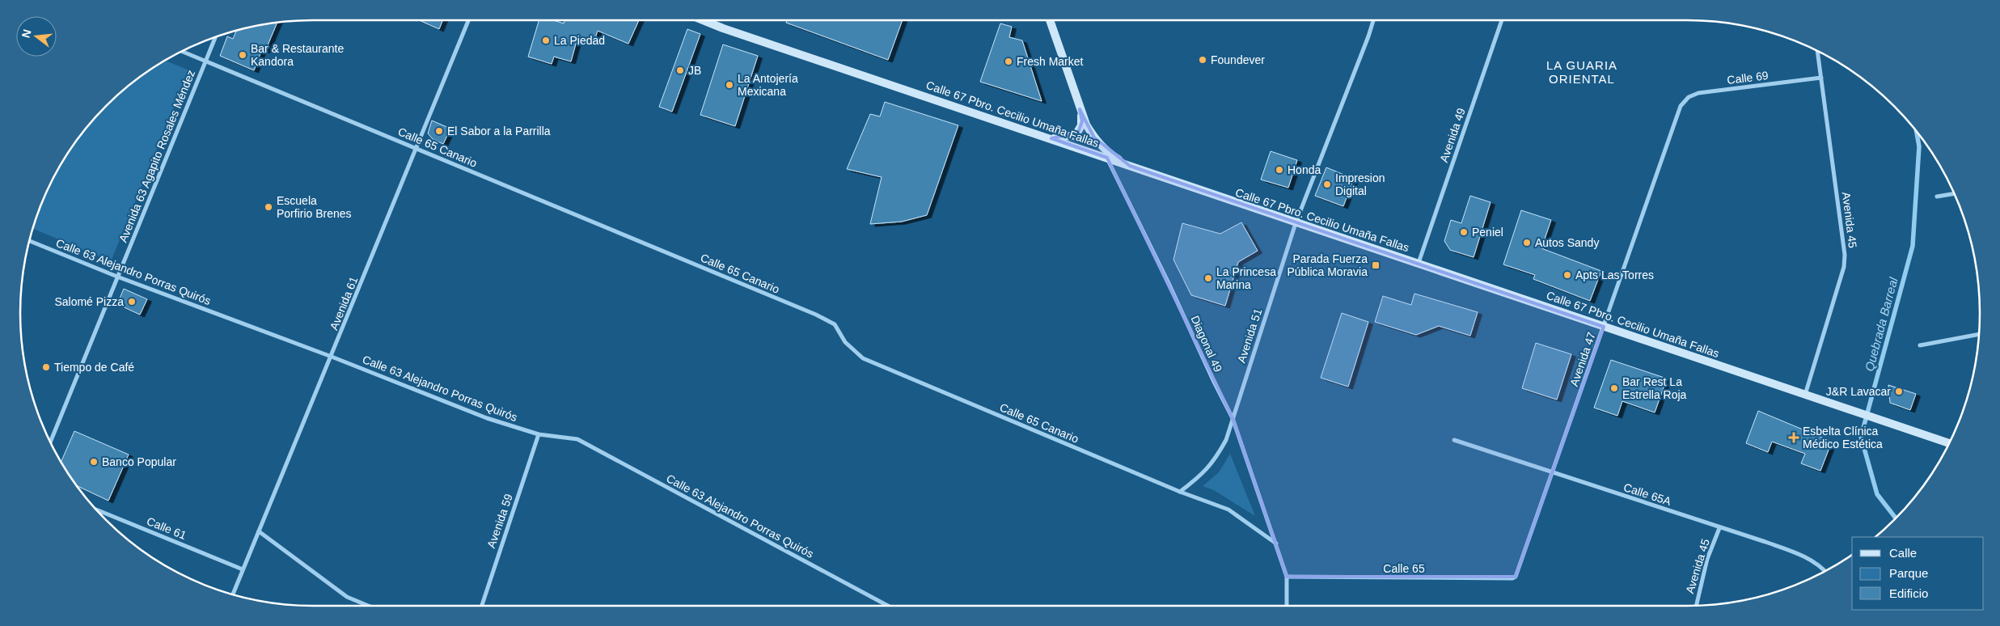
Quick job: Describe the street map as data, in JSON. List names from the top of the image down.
{
  "streets": {
    "main road": ["Calle 67 Pbro. Cecilio Umaña Fallas"],
    "street": [
      "Calle 69",
      "Avenida 49",
      "Calle 65 Canario",
      "Avenida 63 Agapito Rosales Méndez",
      "Avenida 45",
      "Calle 63 Alejandro Porras Quirós",
      "Avenida 61",
      "Avenida 51",
      "Diagonal 49",
      "Avenida 47",
      "Calle 65A",
      "Avenida 59",
      "Calle 61",
      "Calle 65"
    ]
  },
  "crossings": [
    ["Calle 69", "Avenida 45"],
    ["Calle 69", "Avenida 47"],
    ["Calle 67 Pbro. Cecilio Umaña Fallas", "Avenida 49"],
    ["Calle 67 Pbro. Cecilio Umaña Fallas", "Avenida 45"],
    ["Calle 67 Pbro. Cecilio Umaña Fallas", "Avenida 51"],
    ["Calle 67 Pbro. Cecilio Umaña Fallas", "Diagonal 49"],
    ["Calle 67 Pbro. Cecilio Umaña Fallas", "Avenida 47"],
    ["Calle 65 Canario", "Avenida 63 Agapito Rosales Méndez"],
    ["Calle 65 Canario", "Avenida 61"],
    ["Calle 65 Canario", "Avenida 51"],
    ["Calle 65 Canario", "Diagonal 49"],
    ["Avenida 63 Agapito Rosales Méndez", "Calle 63 Alejandro Porras Quirós"],
    ["Avenida 45", "Calle 65A"],
    ["Calle 63 Alejandro Porras Quirós", "Avenida 61"],
    ["Calle 63 Alejandro Porras Quirós", "Avenida 59"],
    ["Avenida 61", "Calle 61"],
    ["Avenida 51", "Diagonal 49"],
    ["Avenida 47", "Calle 65A"],
    ["Avenida 47", "Calle 65"]
  ],
  "districts": ["LA GUARIA ORIENTAL"],
  "water": ["Quebrada Barreal"],
  "places": {
    "other": [
      "La Piedad",
      "Bar & Restaurante Kandora",
      "Foundever",
      "Fresh Market",
      "JB",
      "La Antojería Mexicana",
      "El Sabor a la Parrilla",
      "Honda",
      "Impresion Digital",
      "Escuela Porfirio Brenes",
      "Peniel",
      "Autos Sandy",
      "Apts Las Torres",
      "La Princesa Marina",
      "Salomé Pizza",
      "Tiempo de Café",
      "Bar Rest La Estrella Roja",
      "J&R Lavacar",
      "Banco Popular"
    ],
    "transit": ["Parada Fuerza Pública Moravia"],
    "health": ["Esbelta Clínica Médico Estética"]
  },
  "legend": ["Calle", "Parque", "Edificio"],
  "north": "left"
}
